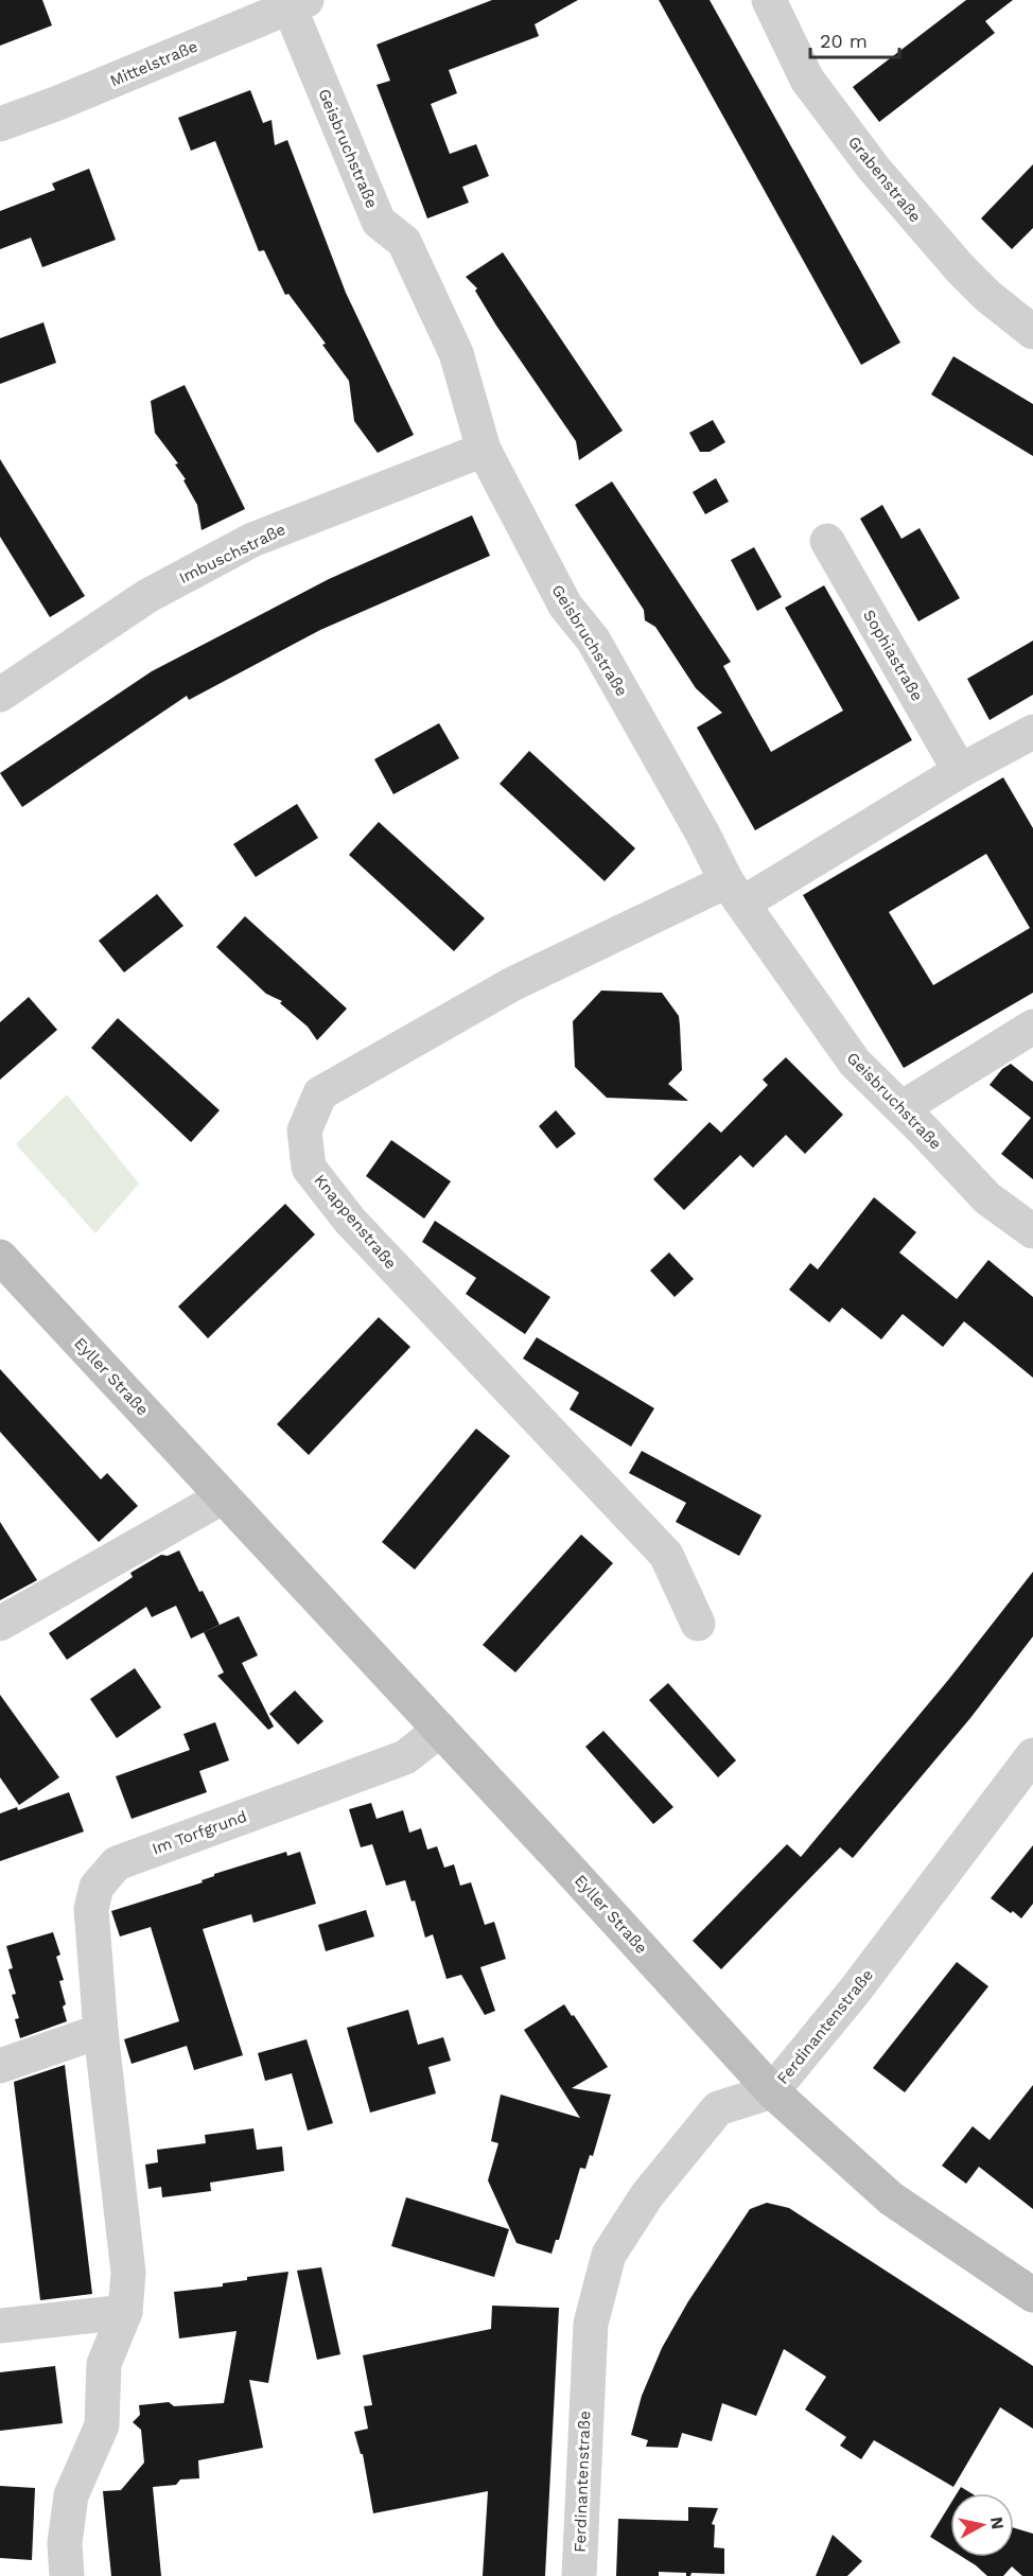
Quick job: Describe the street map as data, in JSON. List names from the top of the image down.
{
  "streets": {
    "main road": ["Eyller Straße"],
    "street": [
      "Mittelstraße",
      "Geisbruchstraße",
      "Grabenstraße",
      "Imbuschstraße",
      "Sophiastraße",
      "Knappenstraße",
      "Im Torfgrund",
      "Ferdinantenstraße"
    ]
  },
  "crossings": [
    ["Mittelstraße", "Geisbruchstraße"],
    ["Geisbruchstraße", "Imbuschstraße"],
    ["Geisbruchstraße", "Knappenstraße"],
    ["Eyller Straße", "Im Torfgrund"],
    ["Eyller Straße", "Ferdinantenstraße"]
  ],
  "scale_bar": "20 m",
  "north": "right"
}
